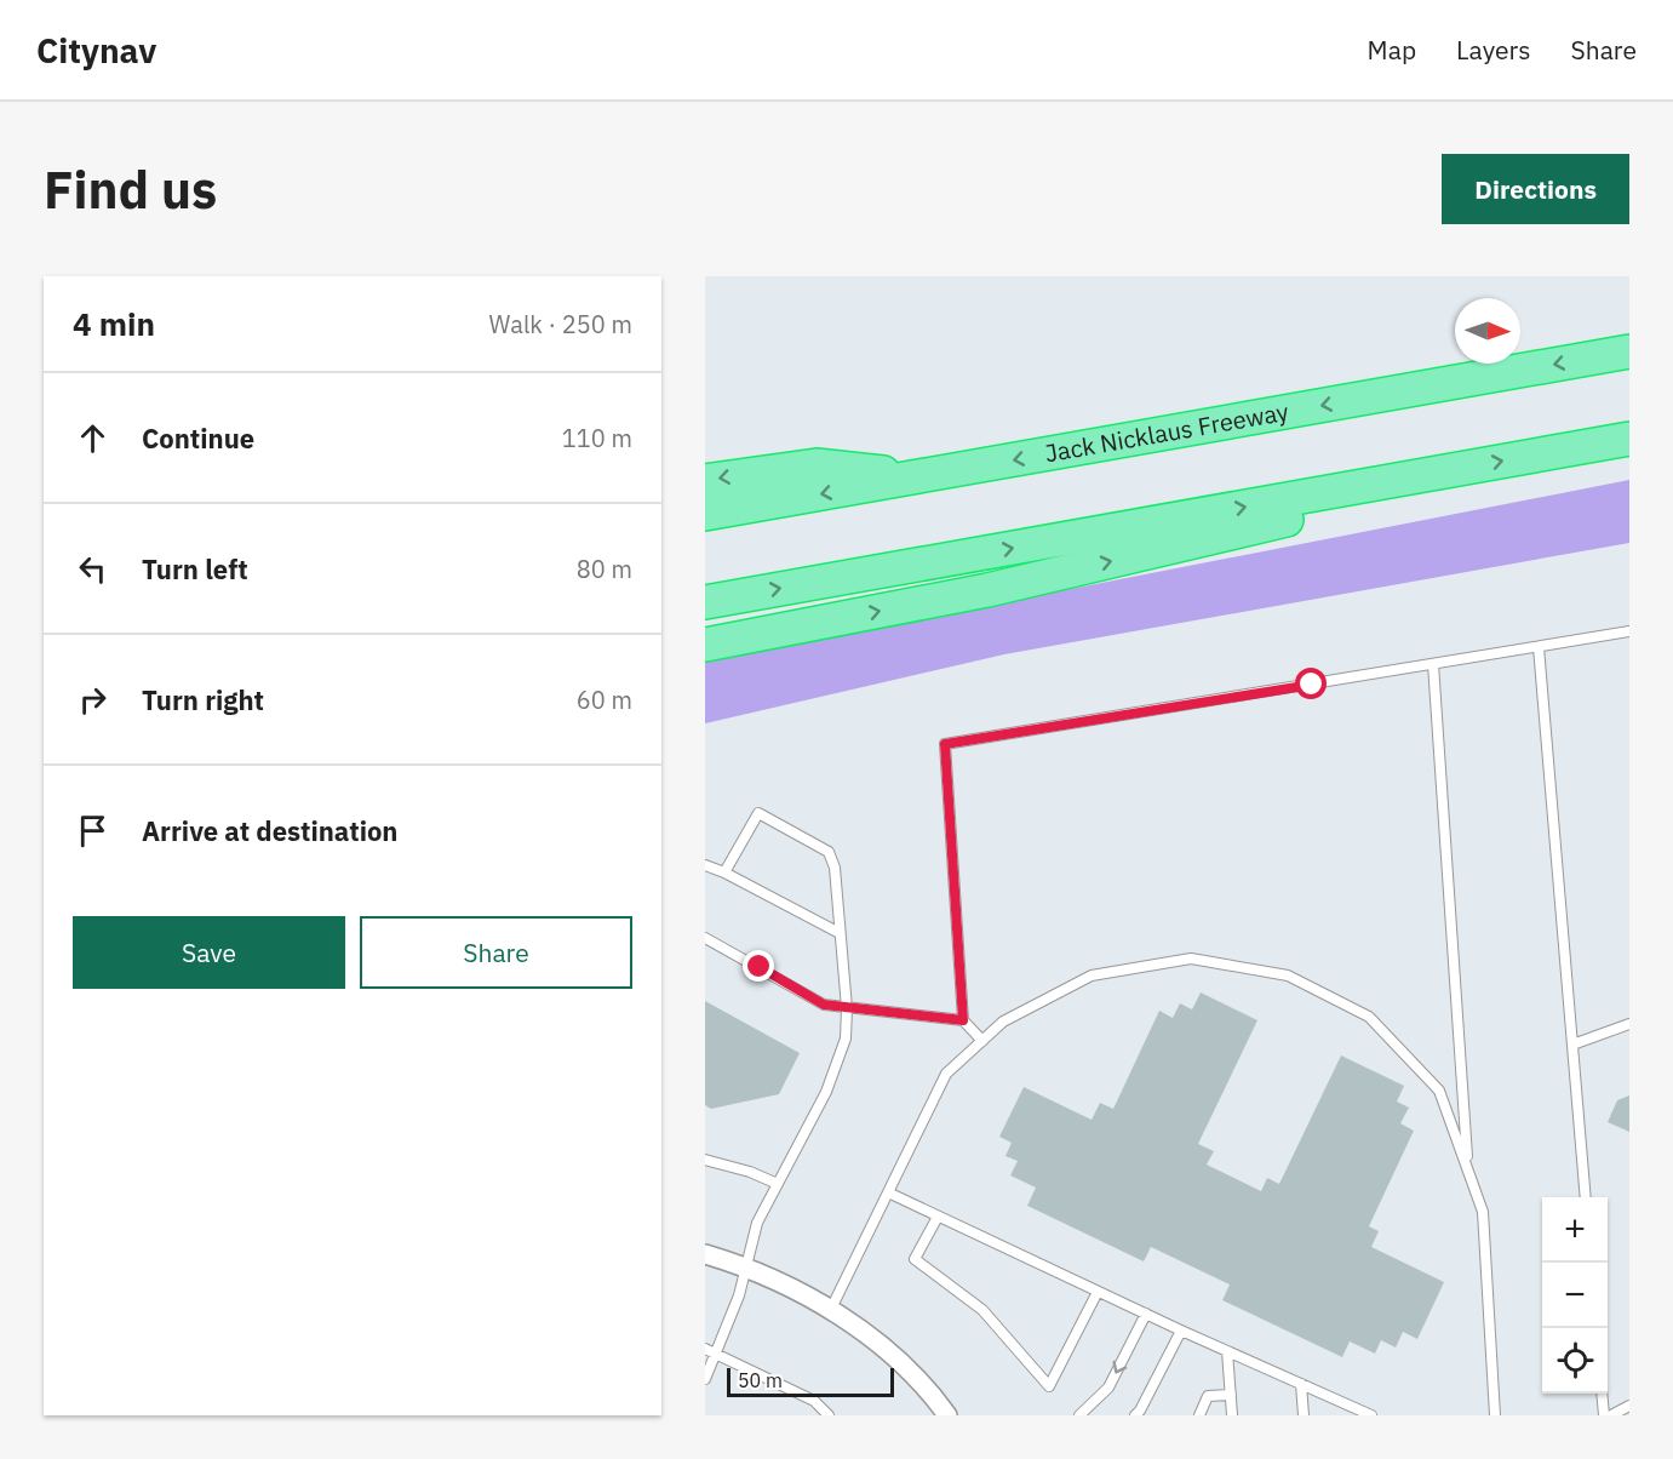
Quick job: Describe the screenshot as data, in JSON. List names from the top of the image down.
{
  "streets": {
    "highway": ["Jack Nicklaus Freeway"]
  },
  "scale_bar": "50 m",
  "north": "right",
  "page": {
    "header": "Citynav",
    "nav": ["Map", "Layers", "Share"],
    "buttons": [
      "Directions",
      ["Save", "Share"]
    ],
    "title": "Find us",
    "heading": ["4 min", "Walk · 250 m"],
    "list": [
      ["Continue", "110 m"],
      ["Turn left", "80 m"],
      ["Turn right", "60 m"],
      "Arrive at destination"
    ],
    "map_buttons": ["+", "−"],
    "scale": "50 m"
  }
}
